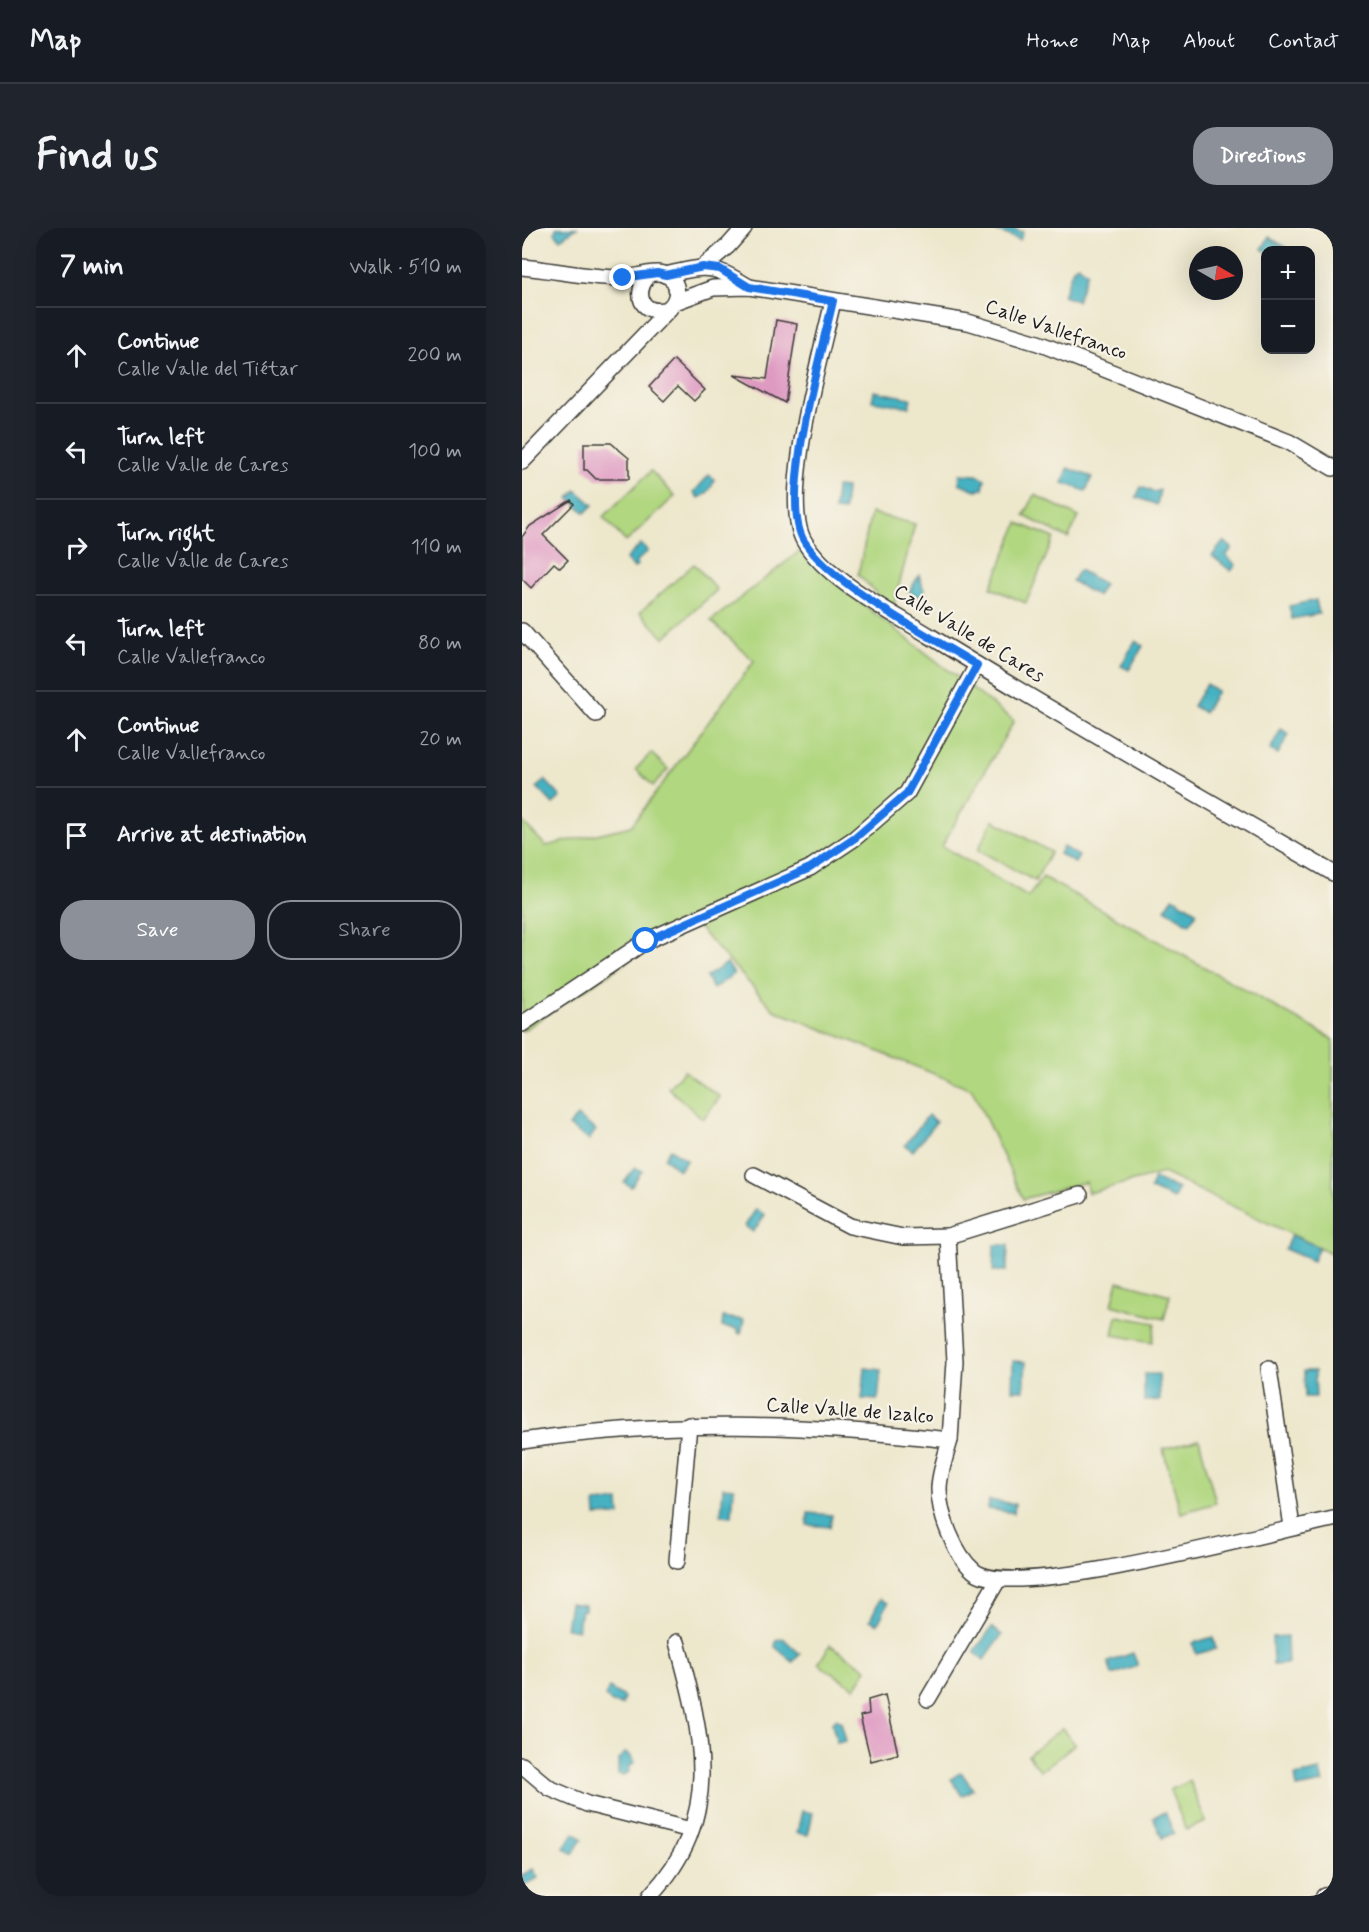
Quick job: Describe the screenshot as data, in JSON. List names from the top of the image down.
{
  "streets": {
    "street": ["Calle Vallefranco", "Calle Valle de Cares", "Calle Valle de Izalco"]
  },
  "crossings": [
    ["Calle Vallefranco", "Calle Valle de Cares"]
  ],
  "north": "right",
  "page": {
    "header": "Map",
    "nav": [
      "Home",
      "Map",
      "About",
      "Contact"
    ],
    "buttons": [
      "Directions",
      ["Save", "Share"]
    ],
    "title": "Find us",
    "heading": ["7 min", "Walk · 510 m"],
    "map_buttons": ["+", "−"],
    "list": [
      ["Continue", "Calle Valle del Tiétar", "200 m"],
      ["Turn left", "Calle Valle de Cares", "100 m"],
      ["Turn right", "Calle Valle de Cares", "110 m"],
      ["Turn left", "Calle Vallefranco", "80 m"],
      ["Continue", "Calle Vallefranco", "20 m"],
      "Arrive at destination"
    ]
  }
}
